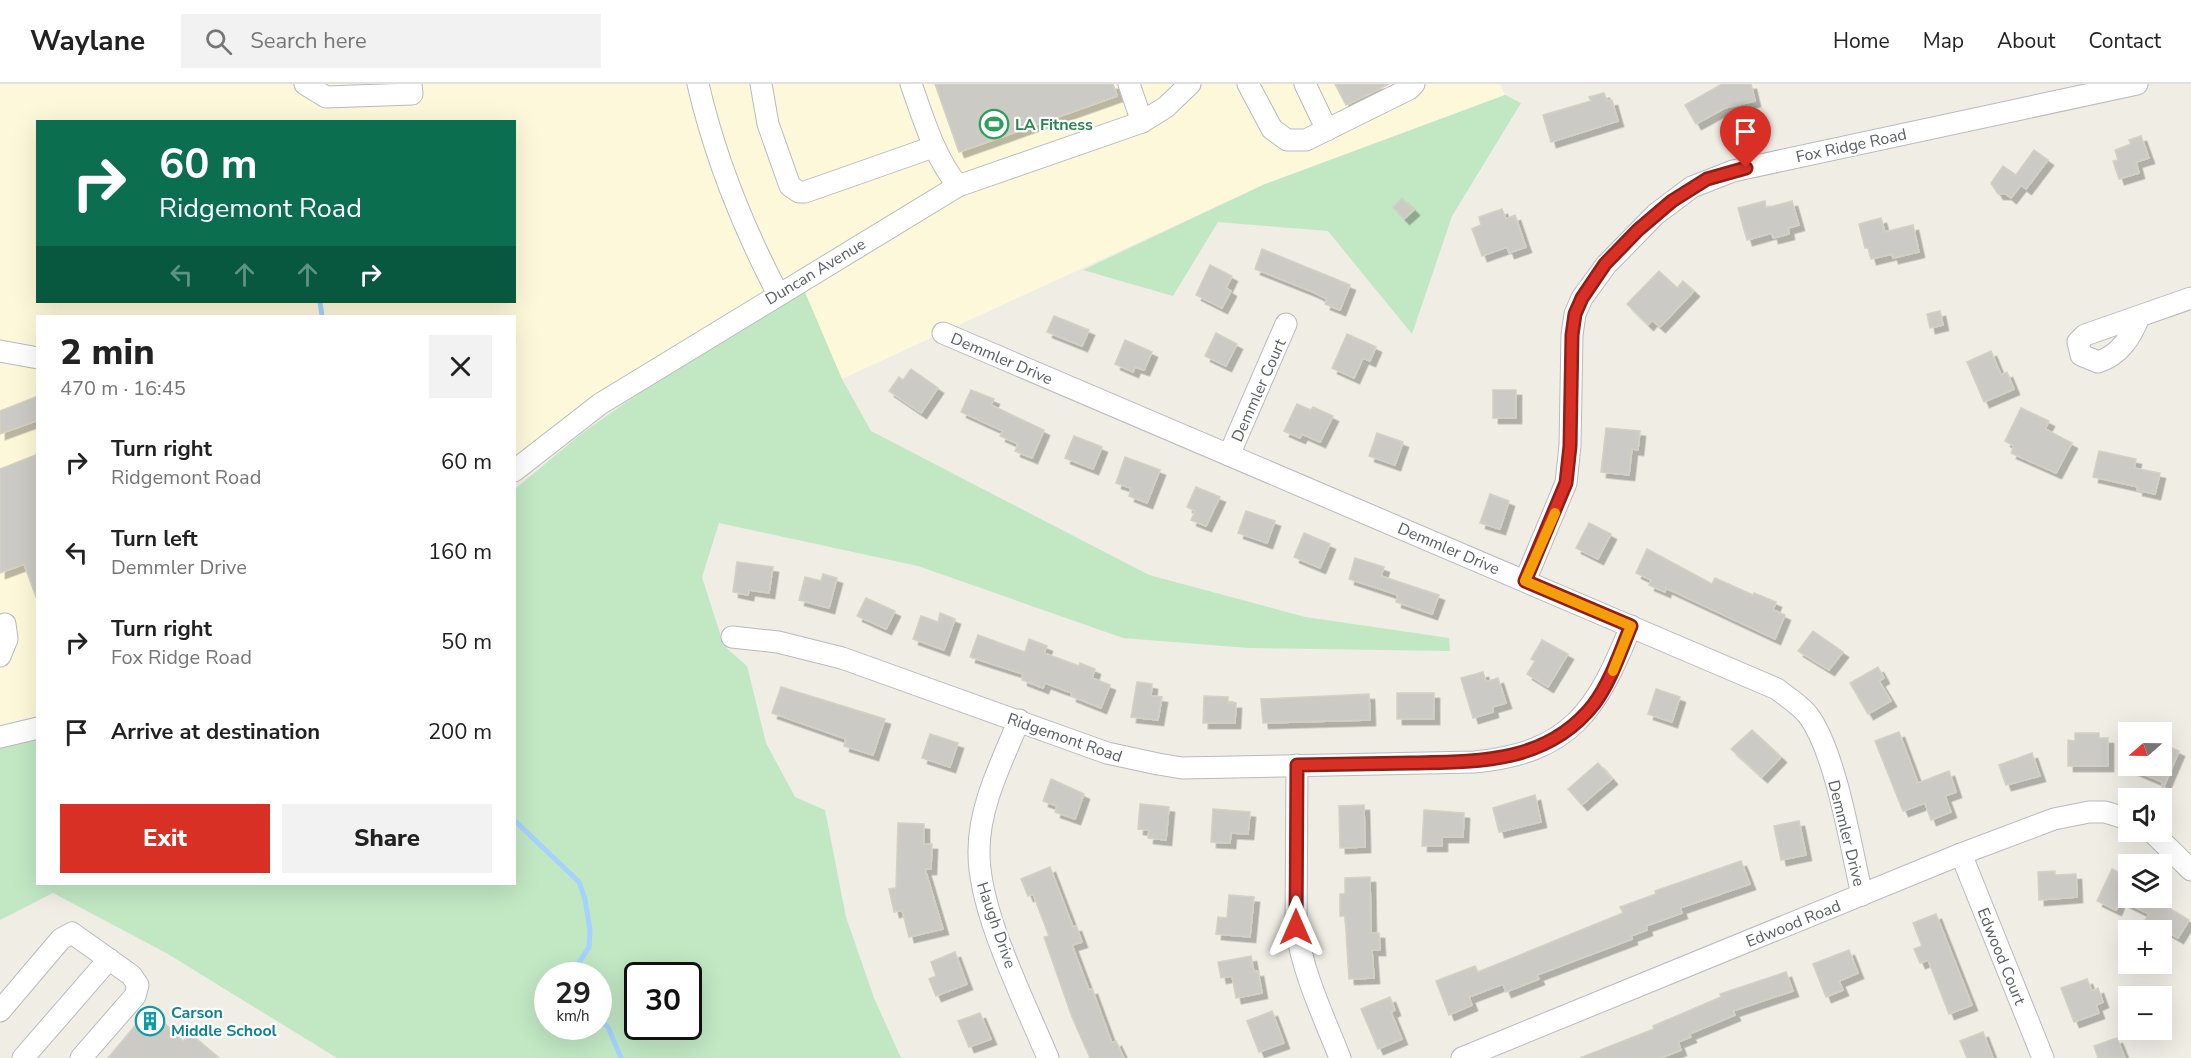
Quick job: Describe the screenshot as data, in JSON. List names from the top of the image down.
{
  "streets": {
    "street": [
      "Fox Ridge Road",
      "Duncan Avenue",
      "Demmler Drive",
      "Demmler Court",
      "Ridgemont Road",
      "Edwood Road",
      "Haugh Drive",
      "Edwood Court"
    ]
  },
  "crossings": [
    ["Fox Ridge Road", "Demmler Drive"],
    ["Demmler Drive", "Demmler Court"],
    ["Demmler Drive", "Ridgemont Road"],
    ["Demmler Drive", "Edwood Road"],
    ["Ridgemont Road", "Haugh Drive"],
    ["Edwood Road", "Edwood Court"]
  ],
  "places": {
    "sports": ["LA Fitness"],
    "building": ["Carson Middle School"]
  },
  "north": "left",
  "page": {
    "header": "Waylane",
    "search": "Search here",
    "nav": [
      "Home",
      "Map",
      "About",
      "Contact"
    ],
    "turn": ["60 m", "Ridgemont Road"],
    "heading": ["2 min", "470 m · 16:45"],
    "list": [
      {
        "name": "Turn right",
        "note": "Ridgemont Road",
        "value": "60 m"
      },
      {
        "name": "Turn left",
        "note": "Demmler Drive",
        "value": "160 m"
      },
      {
        "name": "Turn right",
        "note": "Fox Ridge Road",
        "value": "50 m"
      },
      {
        "name": "Arrive at destination",
        "value": "200 m"
      }
    ],
    "map_buttons": ["+", "−"],
    "buttons": ["Exit", "Share"],
    "speed": "29 km/h",
    "limit": "30"
  }
}
